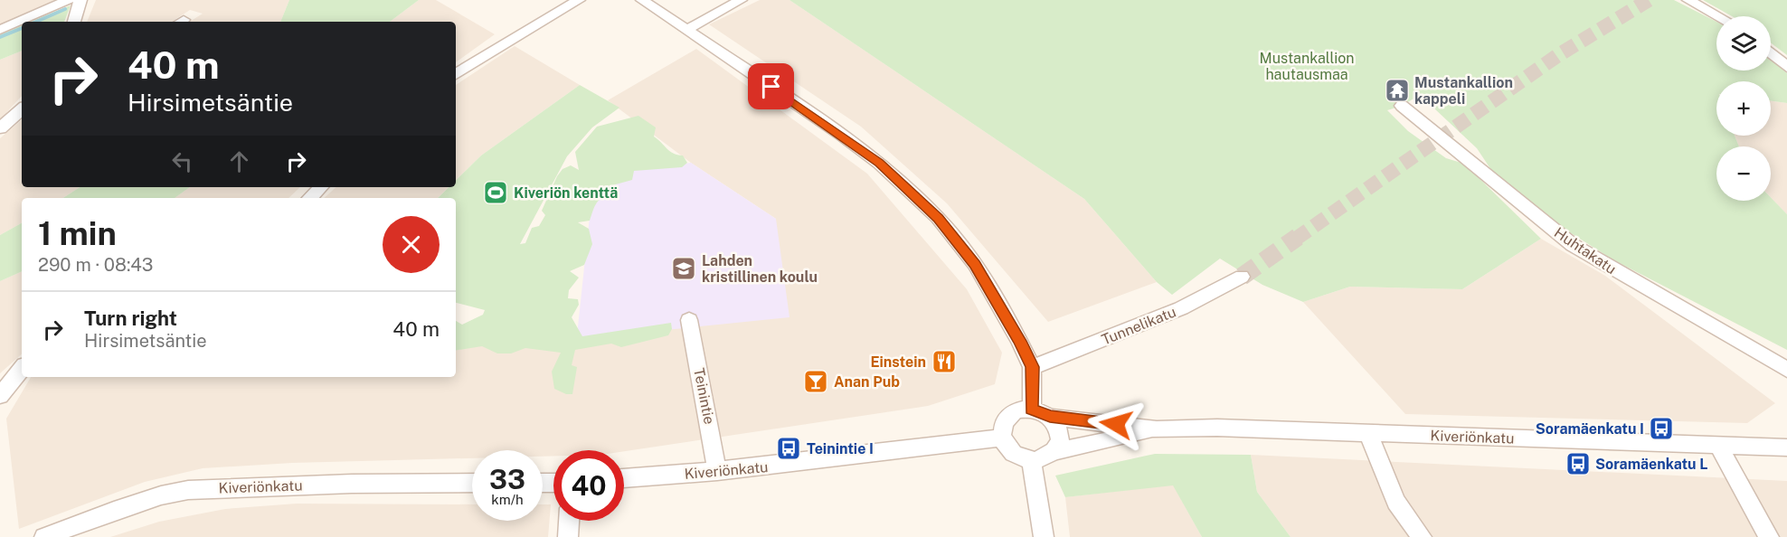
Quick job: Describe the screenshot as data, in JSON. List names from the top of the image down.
{
  "streets": {
    "street": [
      "Huhtakatu",
      "Tunnelikatu",
      "Teinintie",
      "Kiveriönkatu"
    ]
  },
  "crossings": [
    ["Teinintie", "Kiveriönkatu"]
  ],
  "parks": ["Mustankallion hautausmaa"],
  "places": {
    "temple": ["Mustankallion kappeli"],
    "sports": ["Kiveriön kenttä"],
    "school or university": ["Lahden kristillinen koulu"],
    "restaurant": ["Einstein"],
    "bar": ["Anan Pub"],
    "bus stop": ["Soramäenkatu I", "Teinintie I", "Soramäenkatu L"]
  },
  "page": {
    "map_buttons": ["+", "−"],
    "turn": ["40 m", "Hirsimetsäntie"],
    "heading": ["1 min", "290 m · 08:43"],
    "list": [
      {
        "name": "Turn right",
        "note": "Hirsimetsäntie",
        "value": "40 m"
      }
    ],
    "speed": "33 km/h",
    "limit": "40"
  }
}
